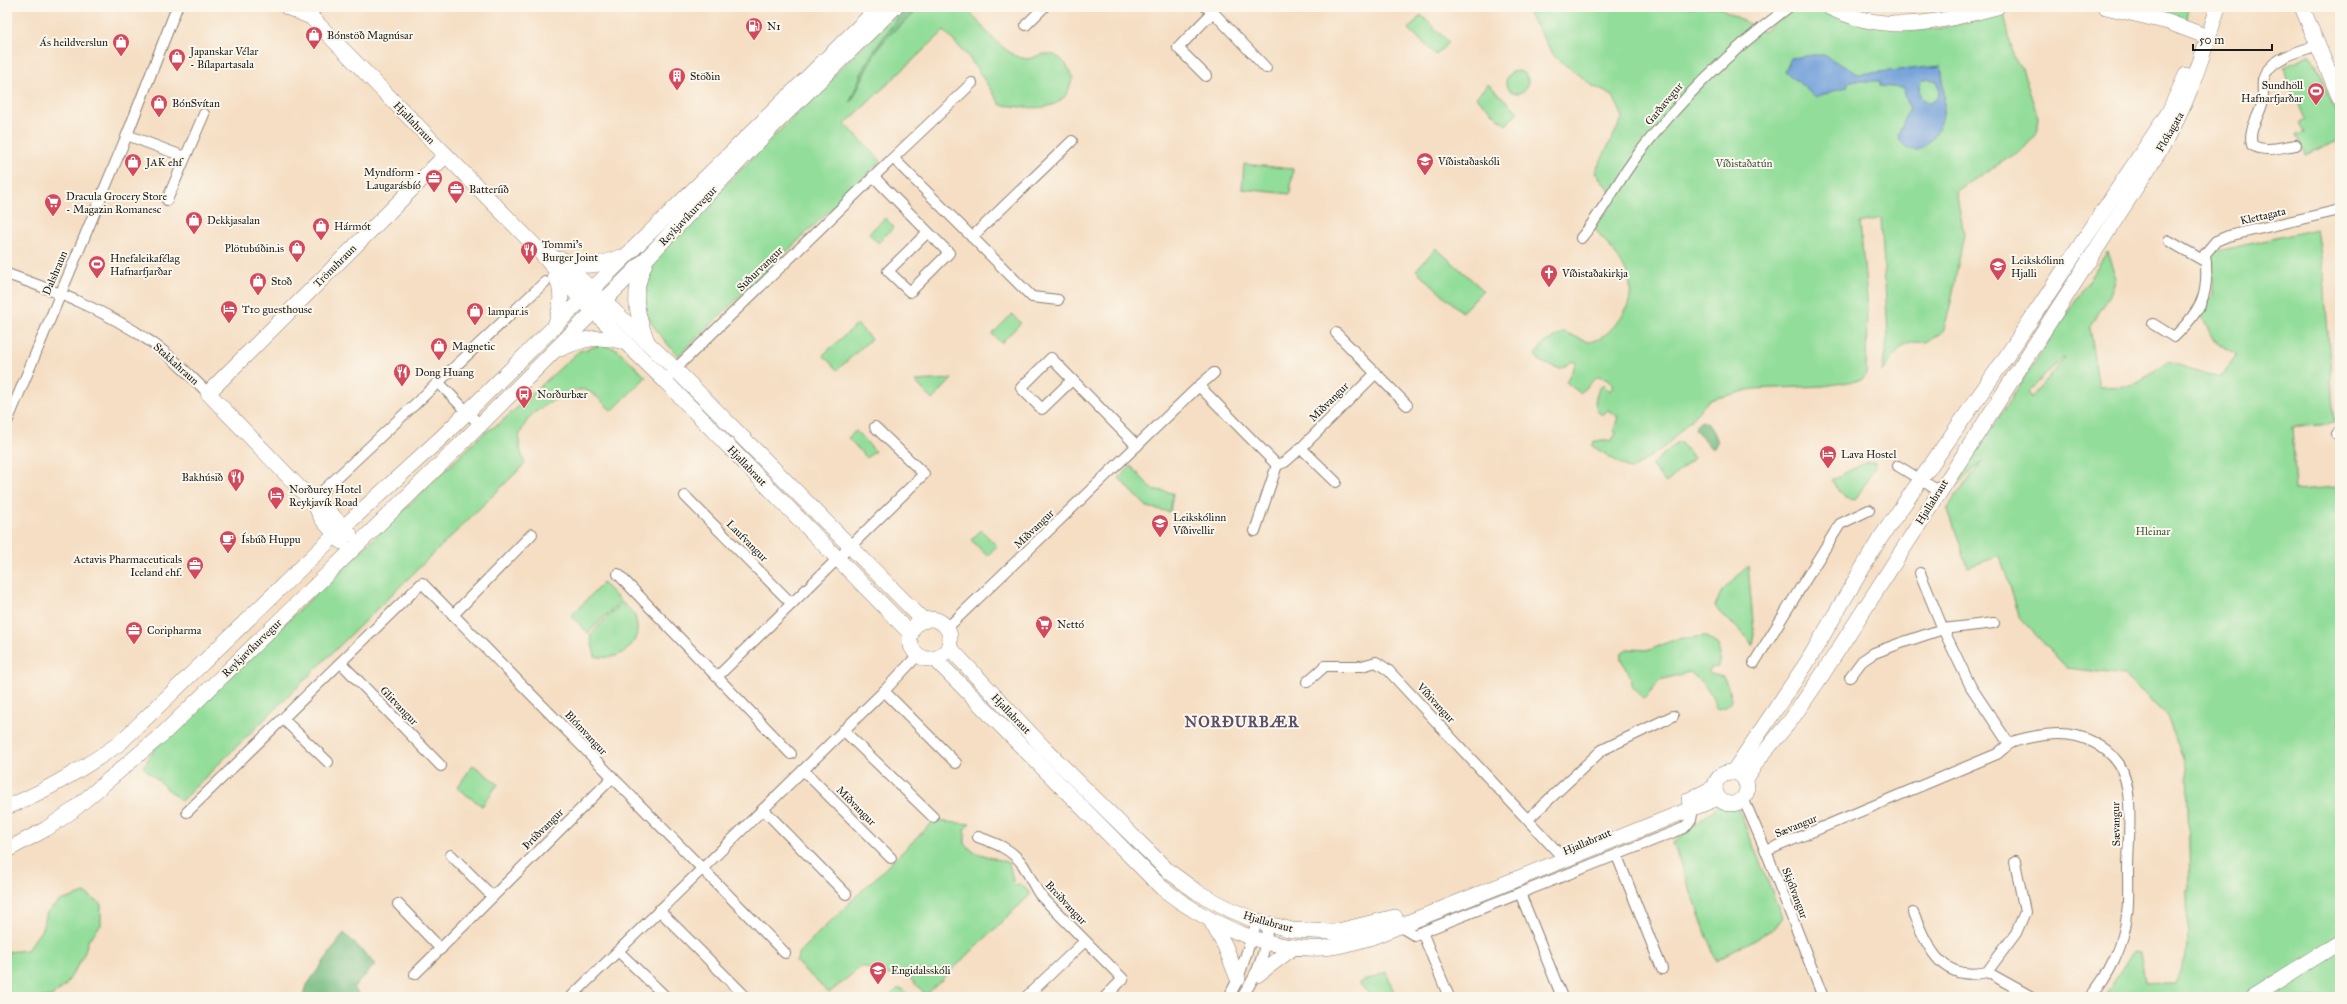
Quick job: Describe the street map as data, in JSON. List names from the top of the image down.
{
  "streets": {
    "main road": [
      "Hjallahraun",
      "Flókagata",
      "Reykjavíkurvegur",
      "Trönuhraun",
      "Stakkahraun",
      "Hjallabraut"
    ],
    "street": [
      "Garðavegur",
      "Klettagata",
      "Suðurvangur",
      "Dalshraun",
      "Miðvangur",
      "Laufvangur",
      "Víðivangur",
      "Glitvangur",
      "Blómvangur",
      "Sævangur",
      "Þrúðvangur",
      "Skjólvangur",
      "Breiðvangur"
    ]
  },
  "crossings": [
    ["Hjallahraun", "Reykjavíkurvegur"],
    ["Hjallahraun", "Trönuhraun"],
    ["Hjallahraun", "Hjallabraut"],
    ["Flókagata", "Hjallabraut"],
    ["Reykjavíkurvegur", "Stakkahraun"],
    ["Reykjavíkurvegur", "Hjallabraut"],
    ["Trönuhraun", "Stakkahraun"],
    ["Suðurvangur", "Hjallabraut"],
    ["Dalshraun", "Stakkahraun"],
    ["Miðvangur", "Hjallabraut"],
    ["Hjallabraut", "Víðivangur"],
    ["Hjallabraut", "Skjólvangur"],
    ["Glitvangur", "Blómvangur"],
    ["Blómvangur", "Þrúðvangur"],
    ["Sævangur", "Skjólvangur"]
  ],
  "districts": ["NORÐURBÆR"],
  "parks": ["Víðistaðatún", "Hleinar"],
  "places": {
    "fuel station": ["N1"],
    "shop": [
      "Bónstöð Magnúsar",
      "Ás heildverslun",
      "Japanskar Vélar - Bílapartasala",
      "BónSvítan",
      "JAK ehf",
      "Dekkjasalan",
      "Hármót",
      "Plötubúðin.is",
      "Stoð",
      "lampar.is",
      "Magnetic"
    ],
    "building": ["Stöðin"],
    "sports": ["Sundhöll Hafnarfjarðar", "Hnefaleikafélag Hafnarfjarðar"],
    "school or university": [
      "Víðistaðaskóli",
      "Leikskólinn Hjalli",
      "Leikskólinn Víðivellir",
      "Engidalsskóli"
    ],
    "office": [
      "Myndform - Laugarásbíó",
      "Batteríið",
      "Actavis Pharmaceuticals Iceland ehf.",
      "Coripharma"
    ],
    "supermarket": ["Dracula Grocery Store - Magazin Romanesc", "Nettó"],
    "restaurant": ["Tommi's Burger Joint", "Dong Huang", "Bakhúsið"],
    "church": ["Víðistaðakirkja"],
    "hotel": ["T10 guesthouse", "Lava Hostel", "Norðurey Hotel Reykjavík Road"],
    "bus stop": ["Norðurbær"],
    "cafe": ["Ísbúð Huppu"]
  },
  "scale_bar": "50 m"
}
